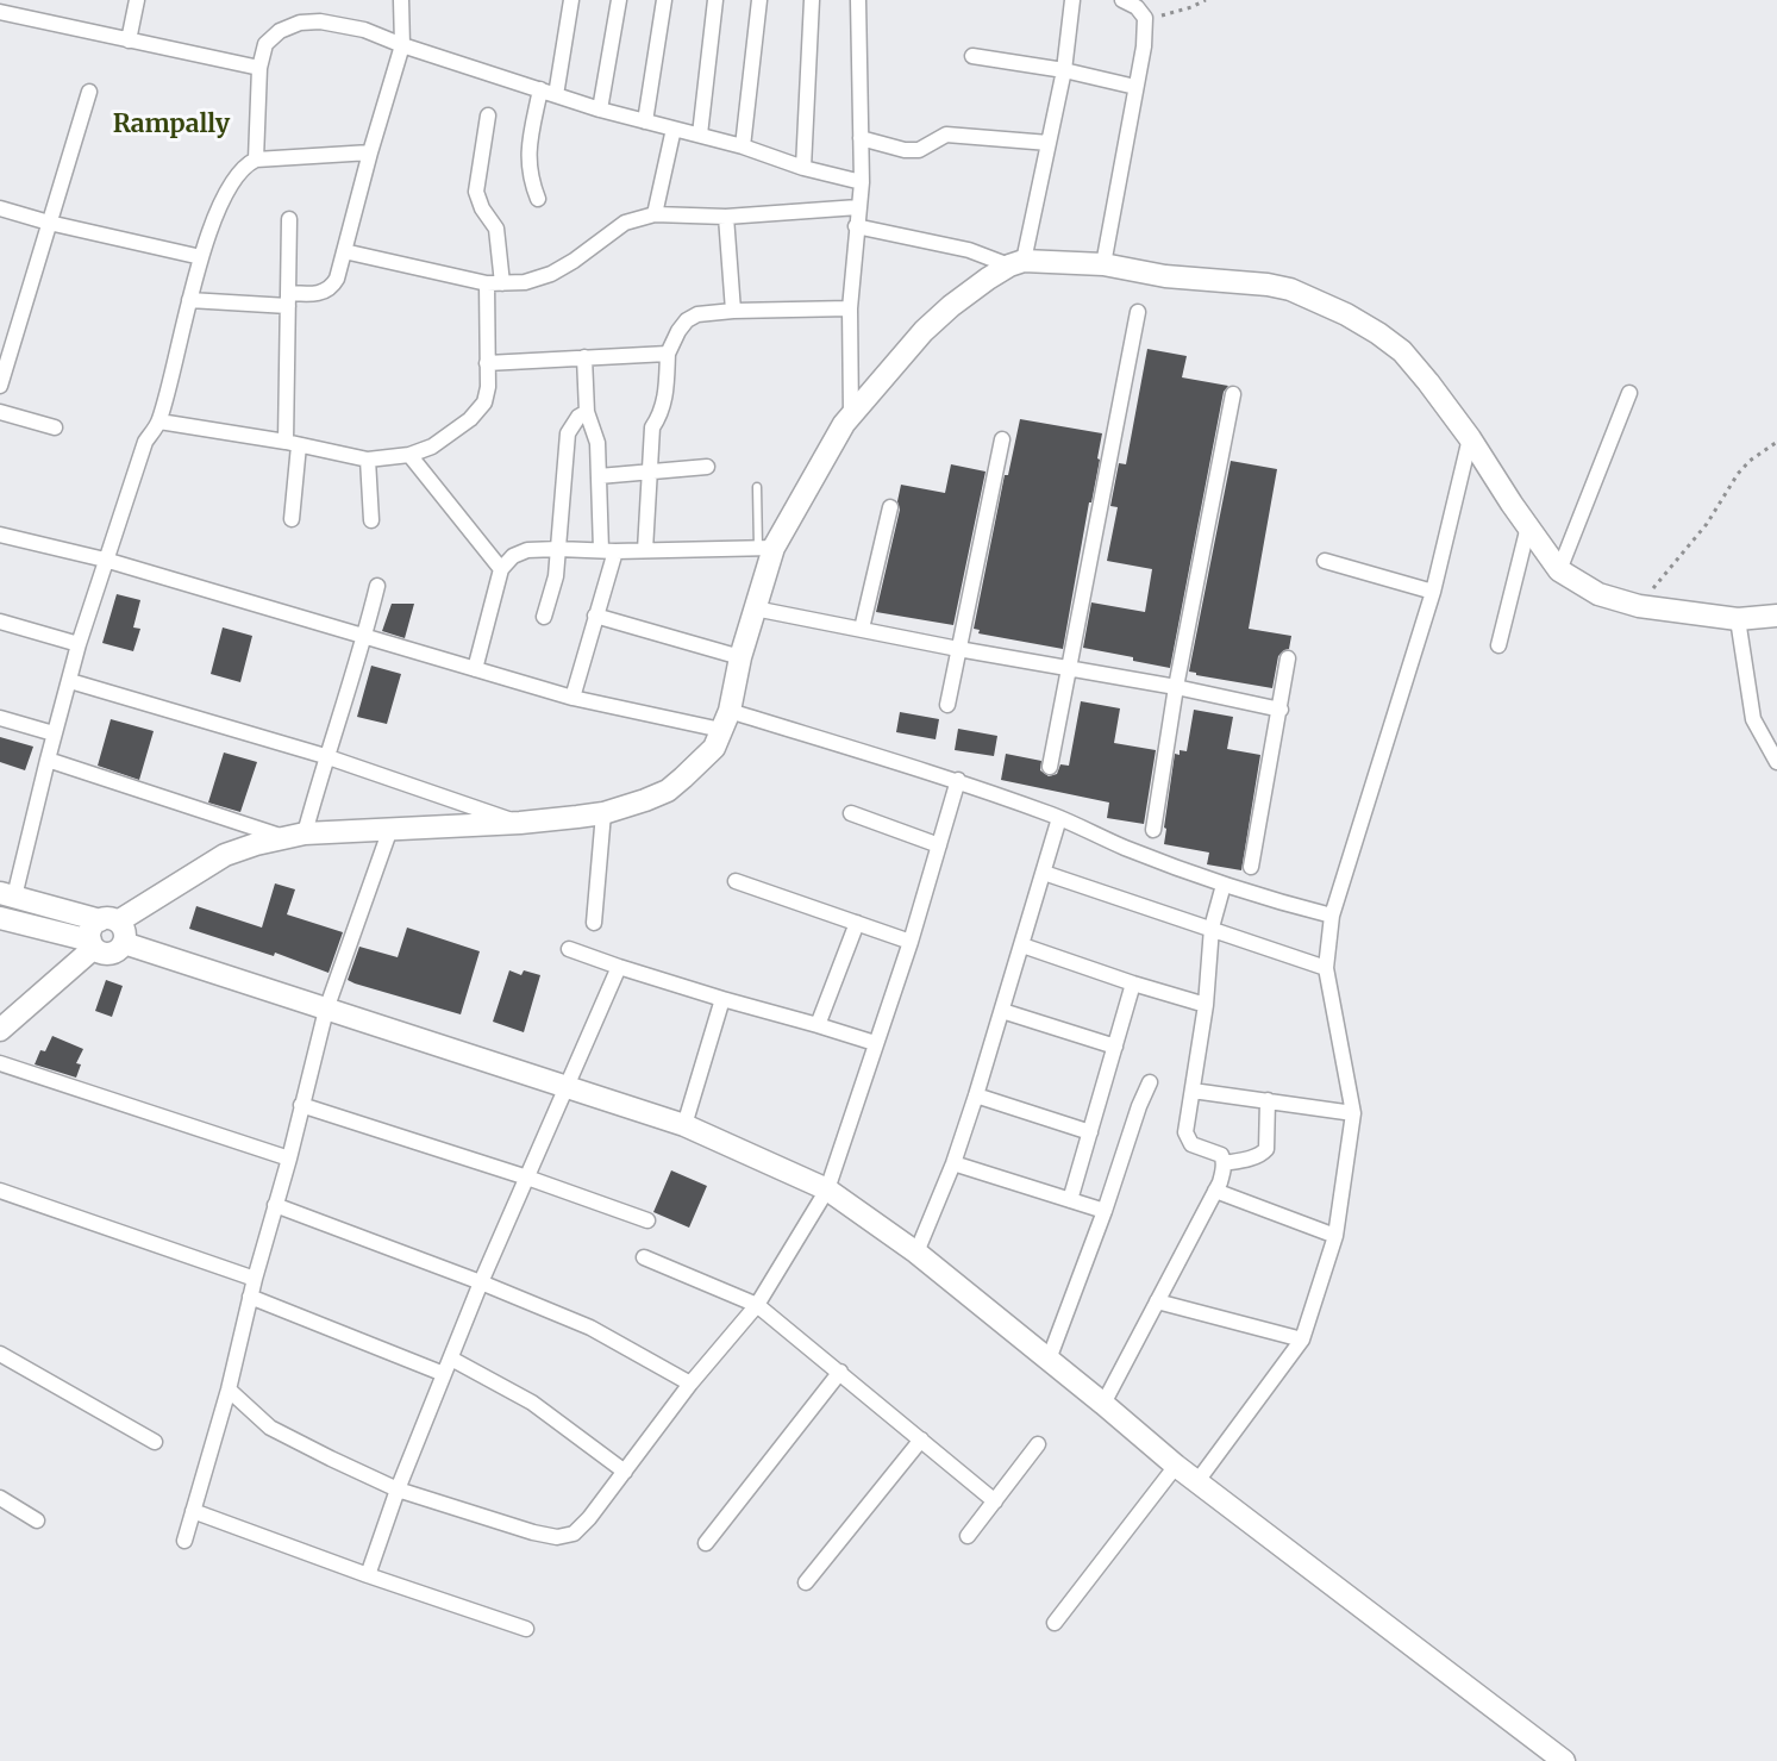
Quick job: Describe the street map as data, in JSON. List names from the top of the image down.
{
  "districts": ["Rampally"]
}
